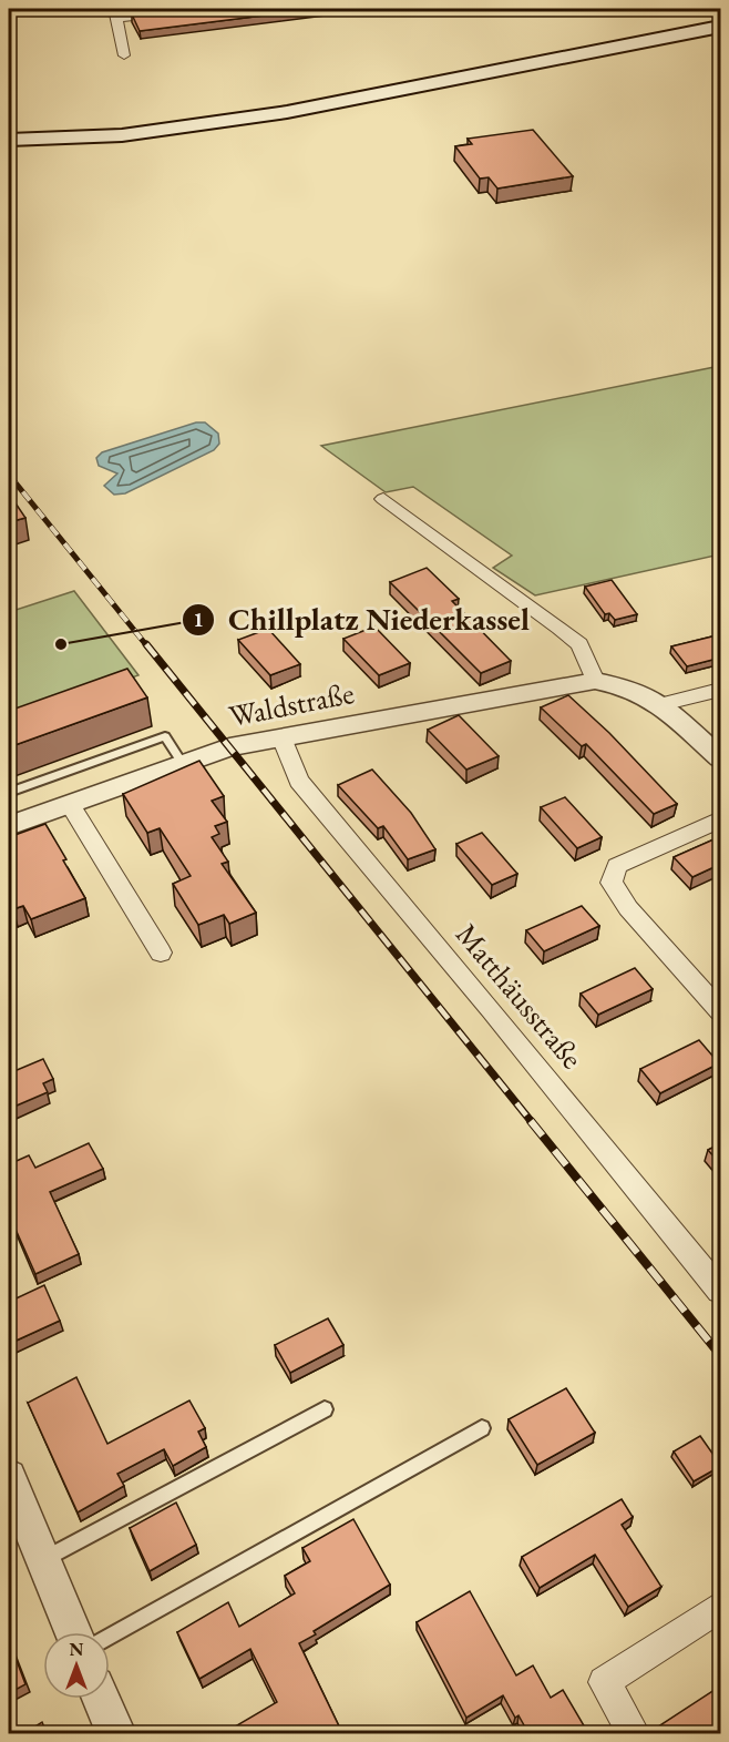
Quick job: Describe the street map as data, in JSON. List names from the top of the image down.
{
  "streets": {
    "street": ["Waldstraße", "Matthäusstraße"]
  },
  "crossings": [
    ["Waldstraße", "Matthäusstraße"]
  ],
  "places": ["Chillplatz Niederkassel"],
  "north": "top"
}
